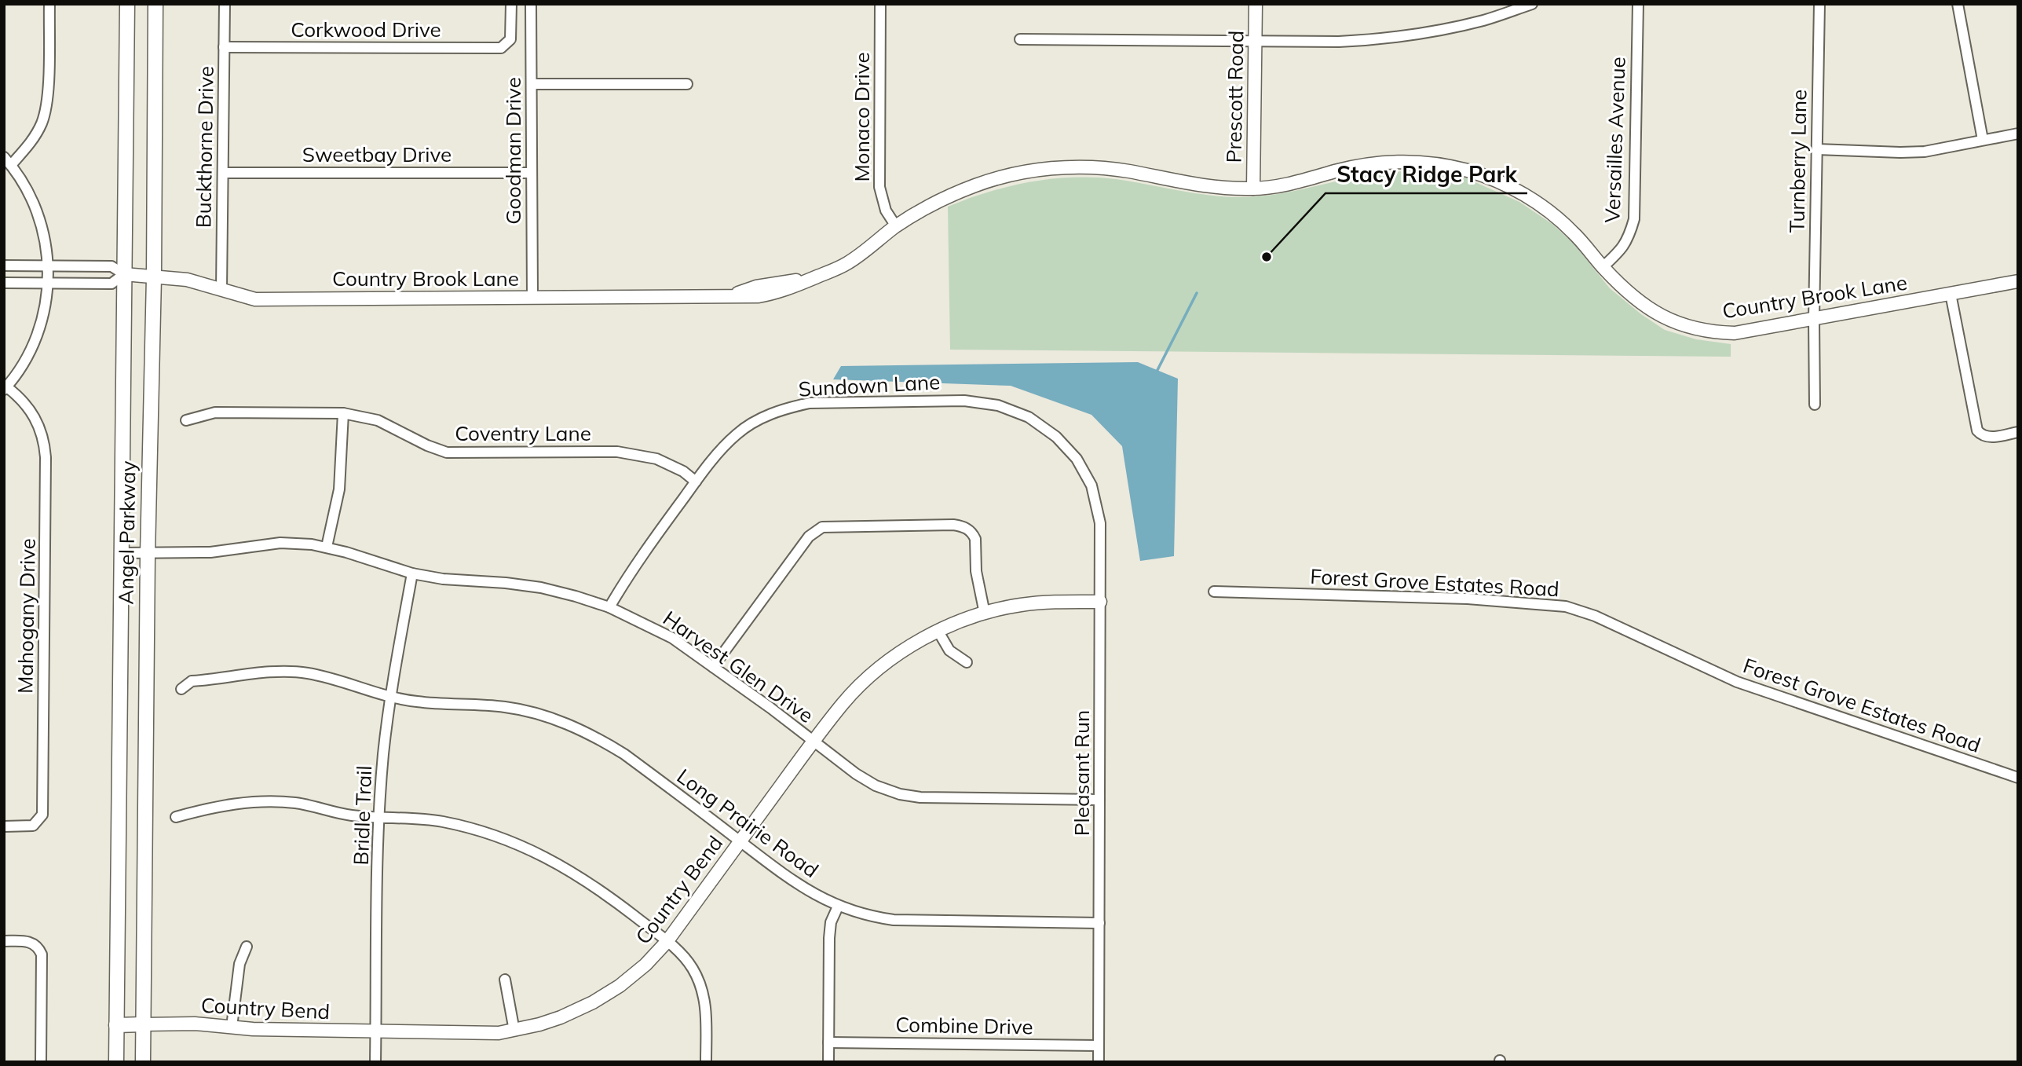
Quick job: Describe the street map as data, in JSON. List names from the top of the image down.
{
  "streets": {
    "main road": ["Angel Parkway"],
    "street": [
      "Corkwood Drive",
      "Prescott Road",
      "Monaco Drive",
      "Versailles Avenue",
      "Buckthorne Drive",
      "Goodman Drive",
      "Sweetbay Drive",
      "Turnberry Lane",
      "Country Brook Lane",
      "Sundown Lane",
      "Coventry Lane",
      "Forest Grove Estates Road",
      "Mahogany Drive",
      "Harvest Glen Drive",
      "Pleasant Run",
      "Bridle Trail",
      "Long Prairie Road",
      "Country Bend",
      "Combine Drive"
    ]
  },
  "crossings": [
    ["Corkwood Drive", "Buckthorne Drive"],
    ["Prescott Road", "Country Brook Lane"],
    ["Monaco Drive", "Country Brook Lane"],
    ["Versailles Avenue", "Country Brook Lane"],
    ["Buckthorne Drive", "Sweetbay Drive"],
    ["Buckthorne Drive", "Country Brook Lane"],
    ["Goodman Drive", "Sweetbay Drive"],
    ["Goodman Drive", "Country Brook Lane"],
    ["Turnberry Lane", "Country Brook Lane"],
    ["Country Brook Lane", "Angel Parkway"],
    ["Sundown Lane", "Coventry Lane"],
    ["Sundown Lane", "Harvest Glen Drive"],
    ["Sundown Lane", "Pleasant Run"],
    ["Angel Parkway", "Harvest Glen Drive"],
    ["Angel Parkway", "Country Bend"],
    ["Harvest Glen Drive", "Pleasant Run"],
    ["Harvest Glen Drive", "Bridle Trail"],
    ["Harvest Glen Drive", "Country Bend"],
    ["Pleasant Run", "Long Prairie Road"],
    ["Pleasant Run", "Country Bend"],
    ["Pleasant Run", "Combine Drive"],
    ["Bridle Trail", "Long Prairie Road"],
    ["Bridle Trail", "Country Bend"],
    ["Long Prairie Road", "Country Bend"]
  ],
  "places": ["Stacy Ridge Park"]
}
